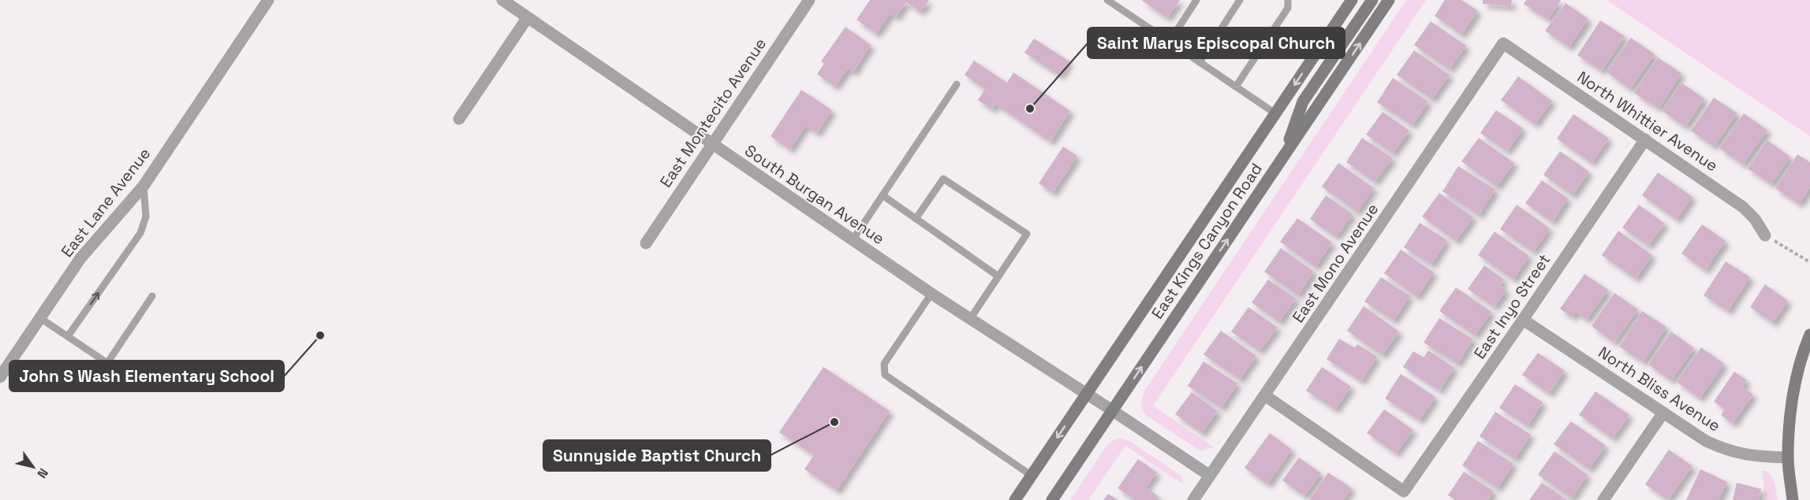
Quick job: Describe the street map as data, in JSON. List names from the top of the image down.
{
  "streets": {
    "main road": ["East Kings Canyon Road"],
    "street": [
      "East Montecito Avenue",
      "North Whittier Avenue",
      "South Burgan Avenue",
      "East Lane Avenue",
      "East Mono Avenue",
      "East Inyo Street",
      "North Bliss Avenue"
    ]
  },
  "crossings": [
    ["East Montecito Avenue", "South Burgan Avenue"],
    ["North Whittier Avenue", "East Mono Avenue"],
    ["North Whittier Avenue", "East Inyo Street"],
    ["South Burgan Avenue", "East Kings Canyon Road"],
    ["South Burgan Avenue", "East Mono Avenue"],
    ["East Mono Avenue", "East Inyo Street"],
    ["East Inyo Street", "North Bliss Avenue"]
  ],
  "places": ["Saint Marys Episcopal Church", "John S Wash Elementary School", "Sunnyside Baptist Church"],
  "north": "bottom right"
}
